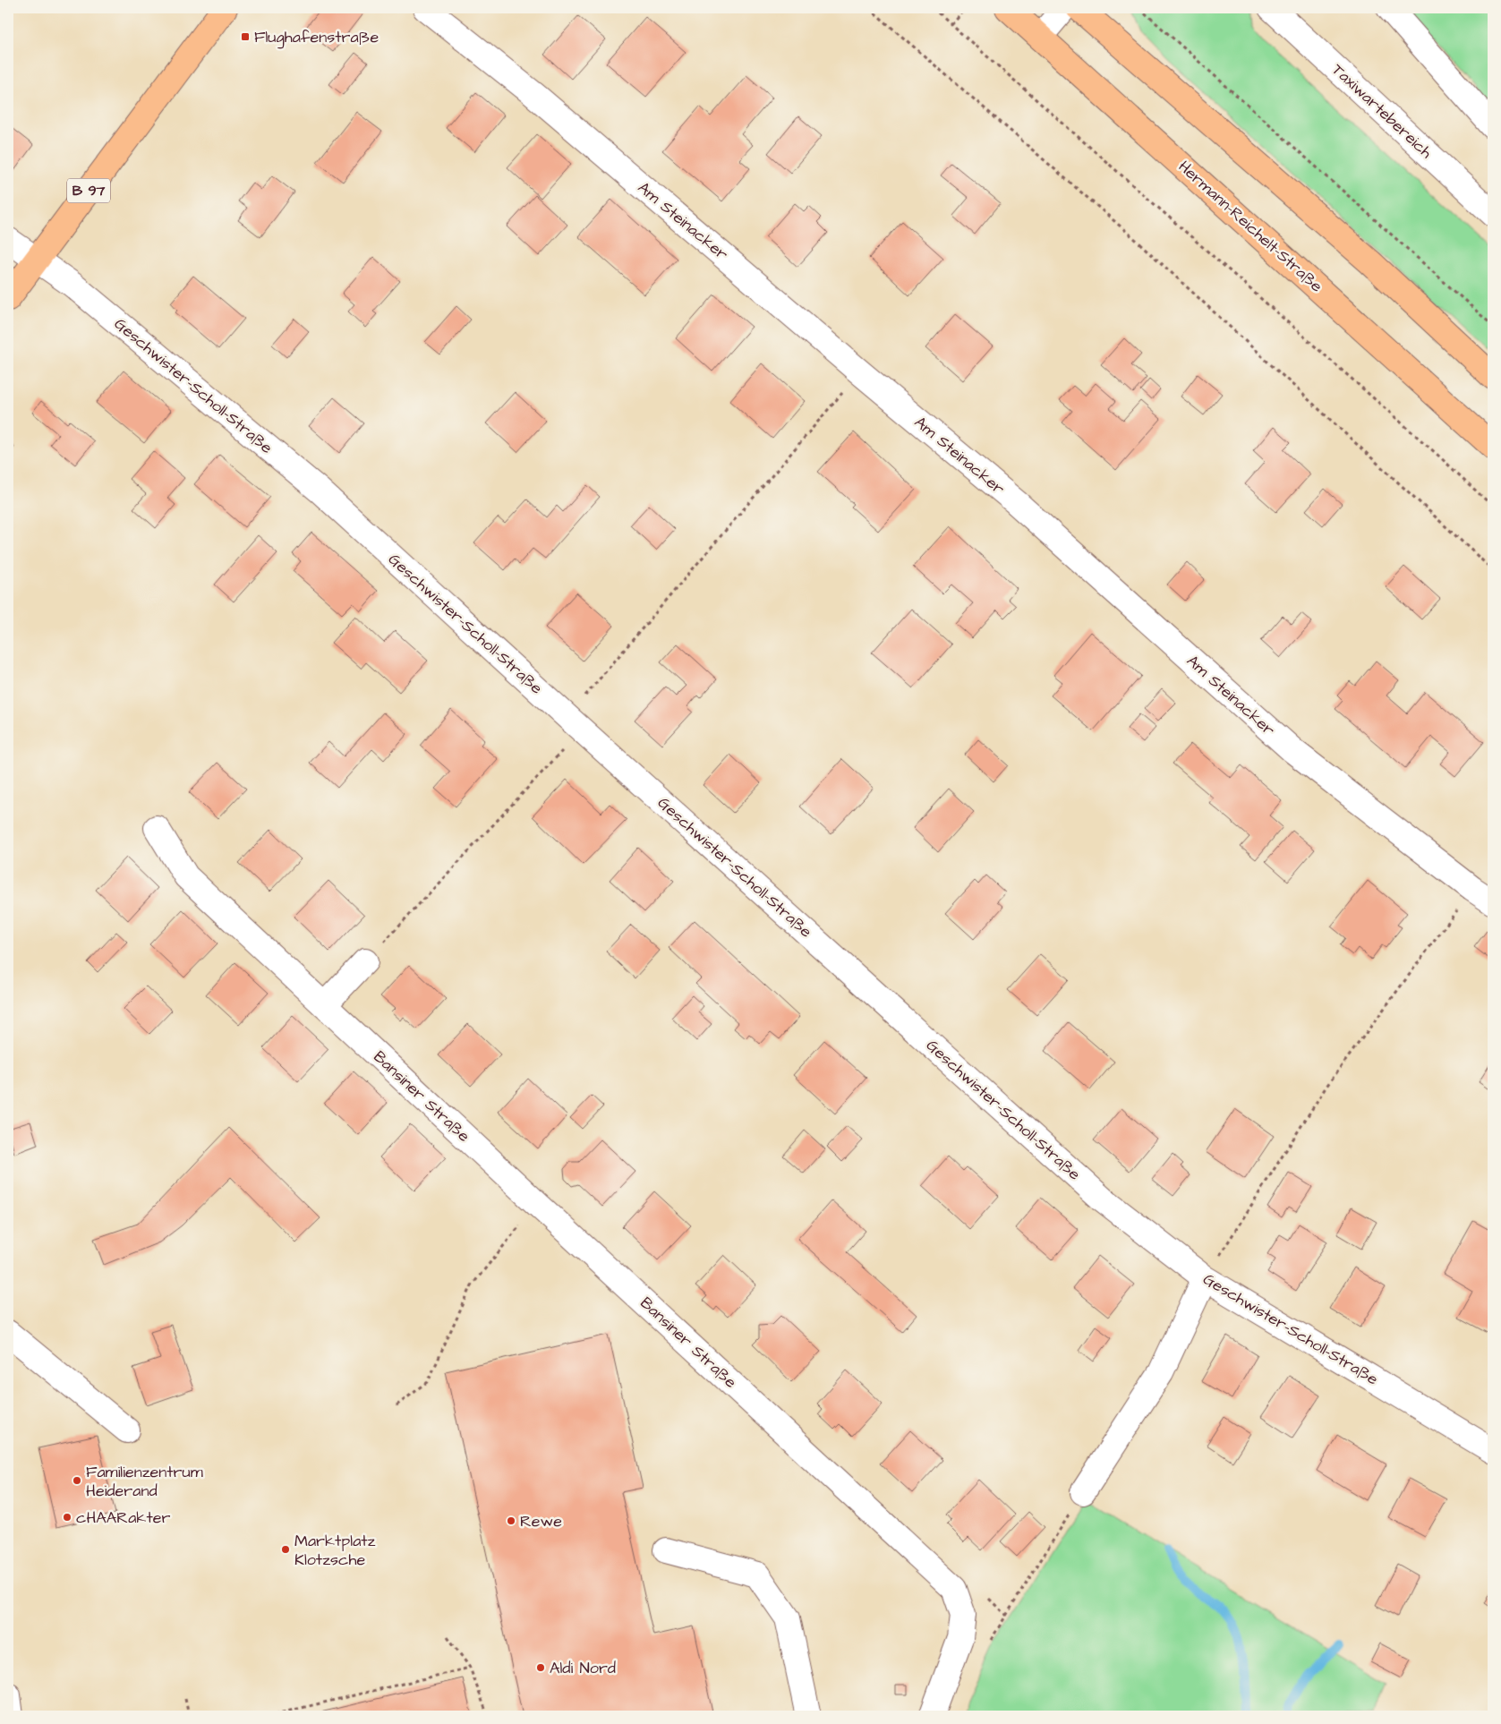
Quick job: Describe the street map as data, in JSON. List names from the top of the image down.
{
  "streets": {
    "main road": ["B 97", "Hermann-Reichelt-Straße"],
    "street": [
      "Taxiwartebereich",
      "Am Steinacker",
      "Geschwister-Scholl-Straße",
      "Bansiner Straße"
    ]
  },
  "crossings": [
    ["B 97", "Geschwister-Scholl-Straße"]
  ],
  "places": {
    "transit": ["Flughafenstraße"],
    "other": [
      "Familienzentrum Heiderand",
      "cHAARakter",
      "Rewe",
      "Marktplatz Klotzsche",
      "Aldi Nord"
    ]
  }
}
